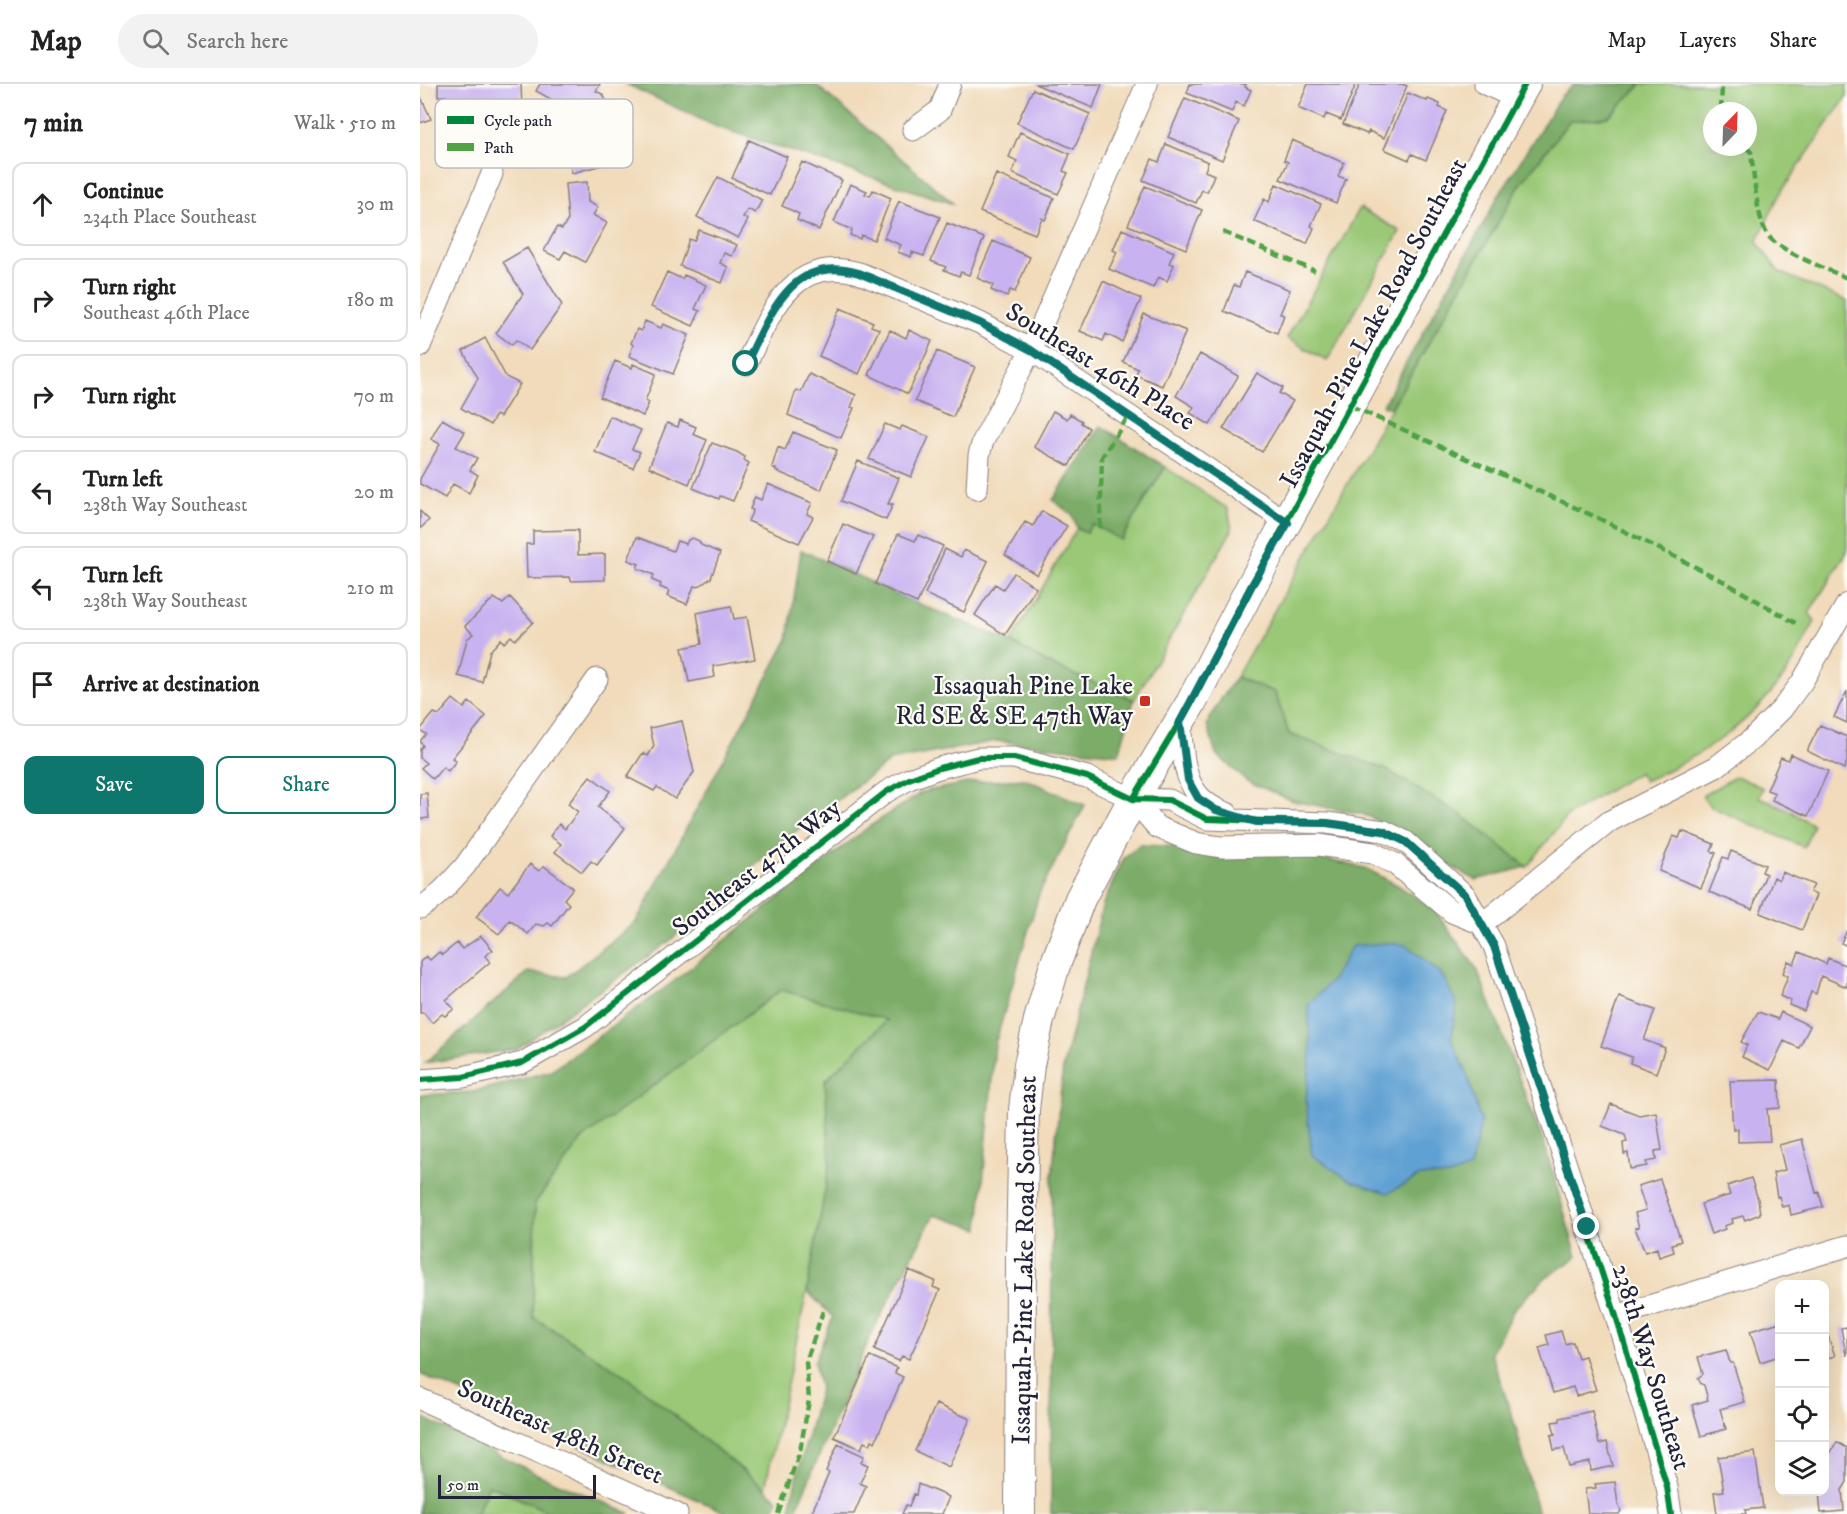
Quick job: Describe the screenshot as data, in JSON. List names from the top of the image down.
{
  "streets": {
    "main road": ["Issaquah-Pine Lake Road Southeast"],
    "street": [
      "Southeast 46th Place",
      "Southeast 47th Way",
      "238th Way Southeast",
      "Southeast 48th Street"
    ]
  },
  "crossings": [
    ["Issaquah-Pine Lake Road Southeast", "Southeast 46th Place"],
    ["Issaquah-Pine Lake Road Southeast", "Southeast 47th Way"],
    ["Issaquah-Pine Lake Road Southeast", "238th Way Southeast"],
    ["Southeast 47th Way", "238th Way Southeast"]
  ],
  "places": {
    "transit": ["Issaquah Pine Lake Rd SE & SE 47th Way"]
  },
  "legend": ["Cycle path", "Path"],
  "scale_bar": "50 m",
  "north": "top right",
  "page": {
    "header": "Map",
    "search": "Search here",
    "nav": ["Map", "Layers", "Share"],
    "heading": ["7 min", "Walk · 510 m"],
    "list": [
      ["Continue", "234th Place Southeast", "30 m"],
      ["Turn right", "Southeast 46th Place", "180 m"],
      ["Turn right", "70 m"],
      ["Turn left", "238th Way Southeast", "20 m"],
      ["Turn left", "238th Way Southeast", "210 m"],
      "Arrive at destination"
    ],
    "buttons": ["Save", "Share"],
    "map_buttons": ["+", "−"],
    "scale": "50 m"
  }
}
